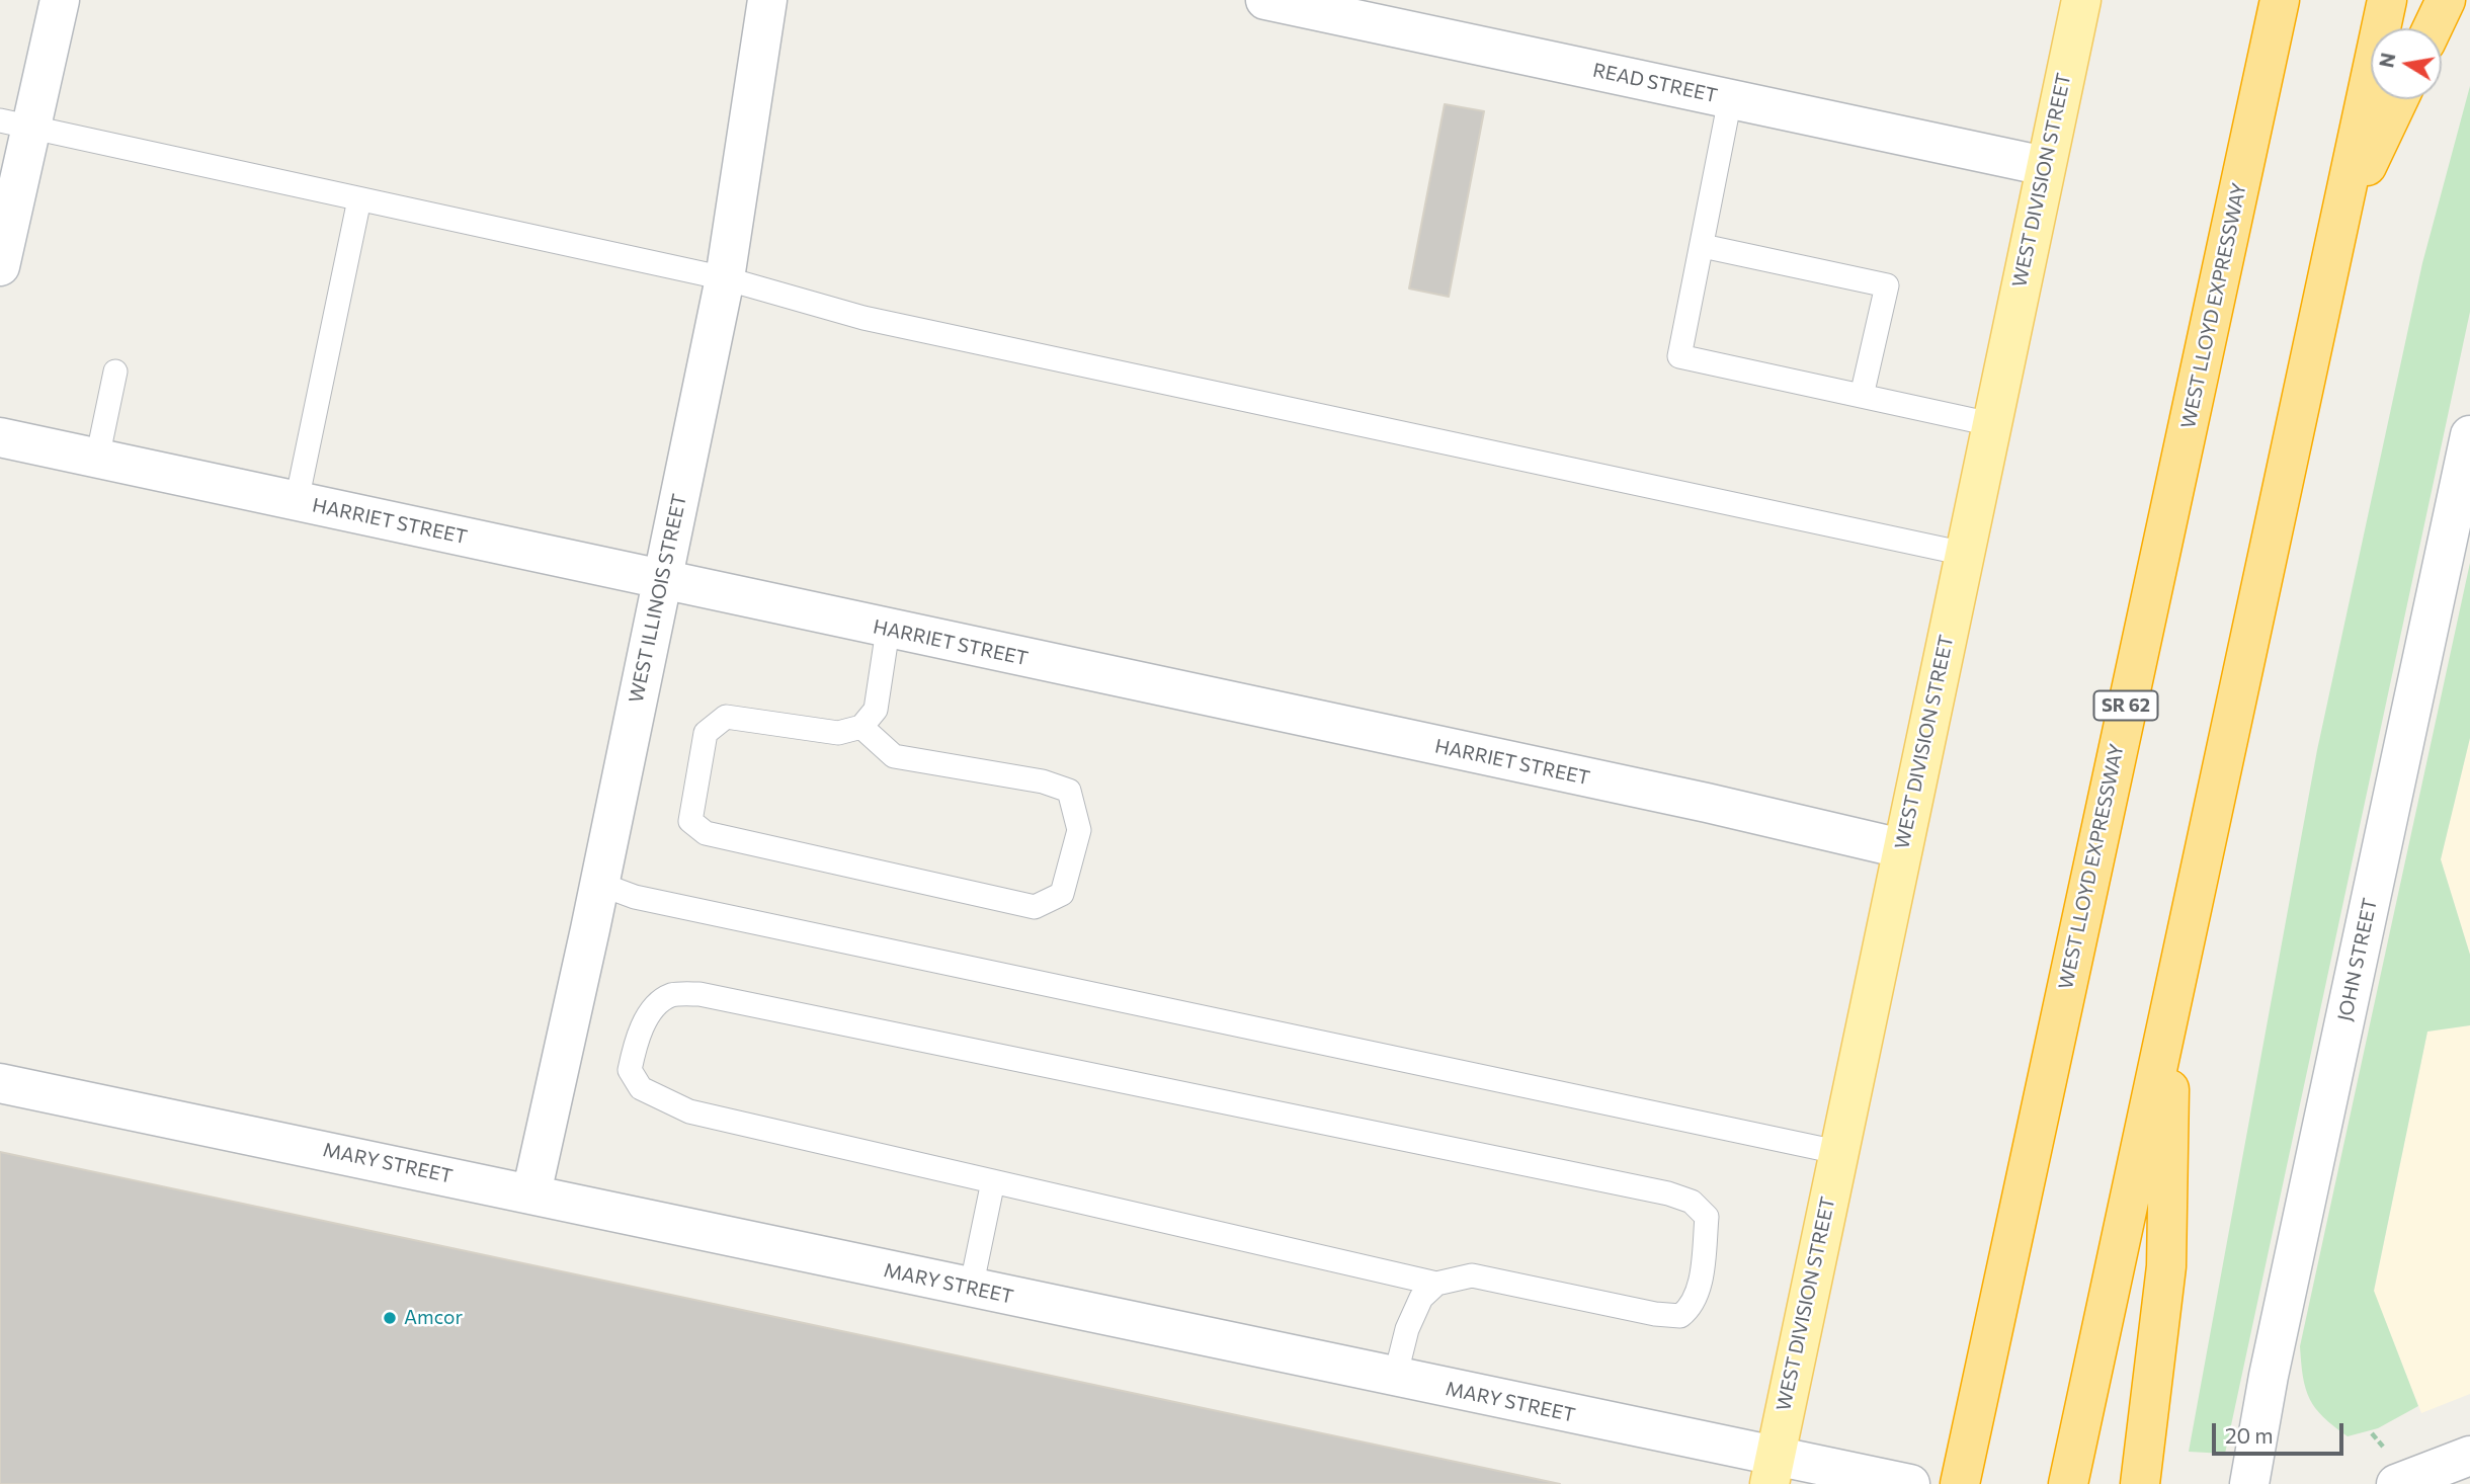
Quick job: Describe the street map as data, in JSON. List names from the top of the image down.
{
  "streets": {
    "highway": ["WEST LLOYD EXPRESSWAY", "SR 62"],
    "main road": ["WEST DIVISION STREET"],
    "street": [
      "READ STREET",
      "HARRIET STREET",
      "WEST ILLINOIS STREET",
      "JOHN STREET",
      "MARY STREET"
    ]
  },
  "crossings": [
    ["READ STREET", "WEST DIVISION STREET"],
    ["WEST DIVISION STREET", "HARRIET STREET"],
    ["WEST DIVISION STREET", "MARY STREET"],
    ["HARRIET STREET", "WEST ILLINOIS STREET"],
    ["WEST ILLINOIS STREET", "MARY STREET"]
  ],
  "places": ["Amcor"],
  "scale_bar": "20 m",
  "north": "left"
}
